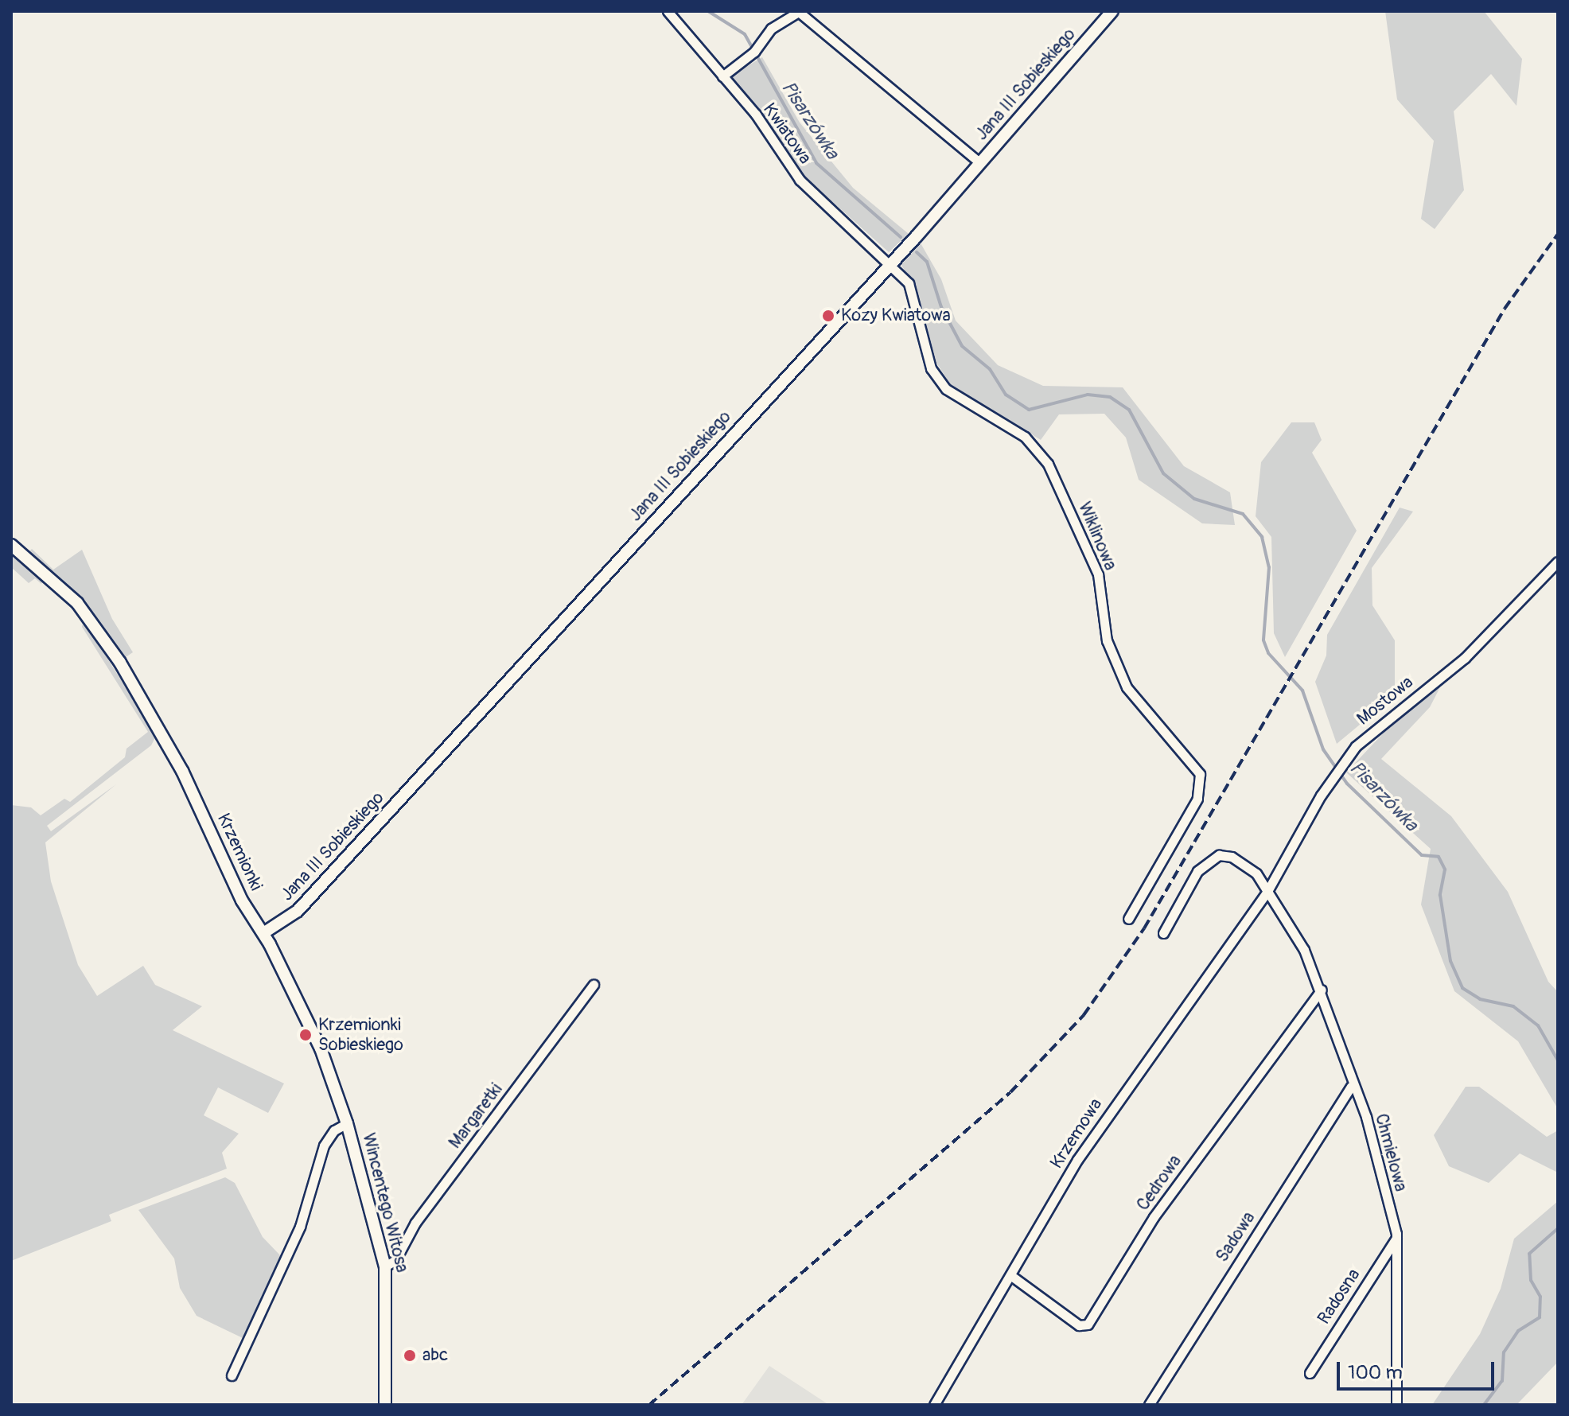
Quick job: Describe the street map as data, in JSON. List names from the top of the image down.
{
  "streets": {
    "street": [
      "Jana III Sobieskiego",
      "Kwiatowa",
      "Wiklinowa",
      "Mostowa",
      "Krzemionki",
      "Margaretki",
      "Krzemowa",
      "Chmielowa",
      "Cedrowa",
      "Wincentego Witosa",
      "Sadowa",
      "Radosna"
    ]
  },
  "crossings": [
    ["Jana III Sobieskiego", "Kwiatowa"],
    ["Jana III Sobieskiego", "Wiklinowa"],
    ["Jana III Sobieskiego", "Krzemionki"],
    ["Kwiatowa", "Wiklinowa"],
    ["Mostowa", "Krzemowa"],
    ["Mostowa", "Chmielowa"],
    ["Krzemionki", "Wincentego Witosa"],
    ["Margaretki", "Wincentego Witosa"],
    ["Krzemowa", "Chmielowa"],
    ["Krzemowa", "Cedrowa"],
    ["Chmielowa", "Cedrowa"],
    ["Chmielowa", "Sadowa"],
    ["Chmielowa", "Radosna"]
  ],
  "water": ["Pisarzówka"],
  "places": ["Kozy Kwiatowa", "Krzemionki Sobieskiego", "abc"],
  "scale_bar": "100 m"
}
